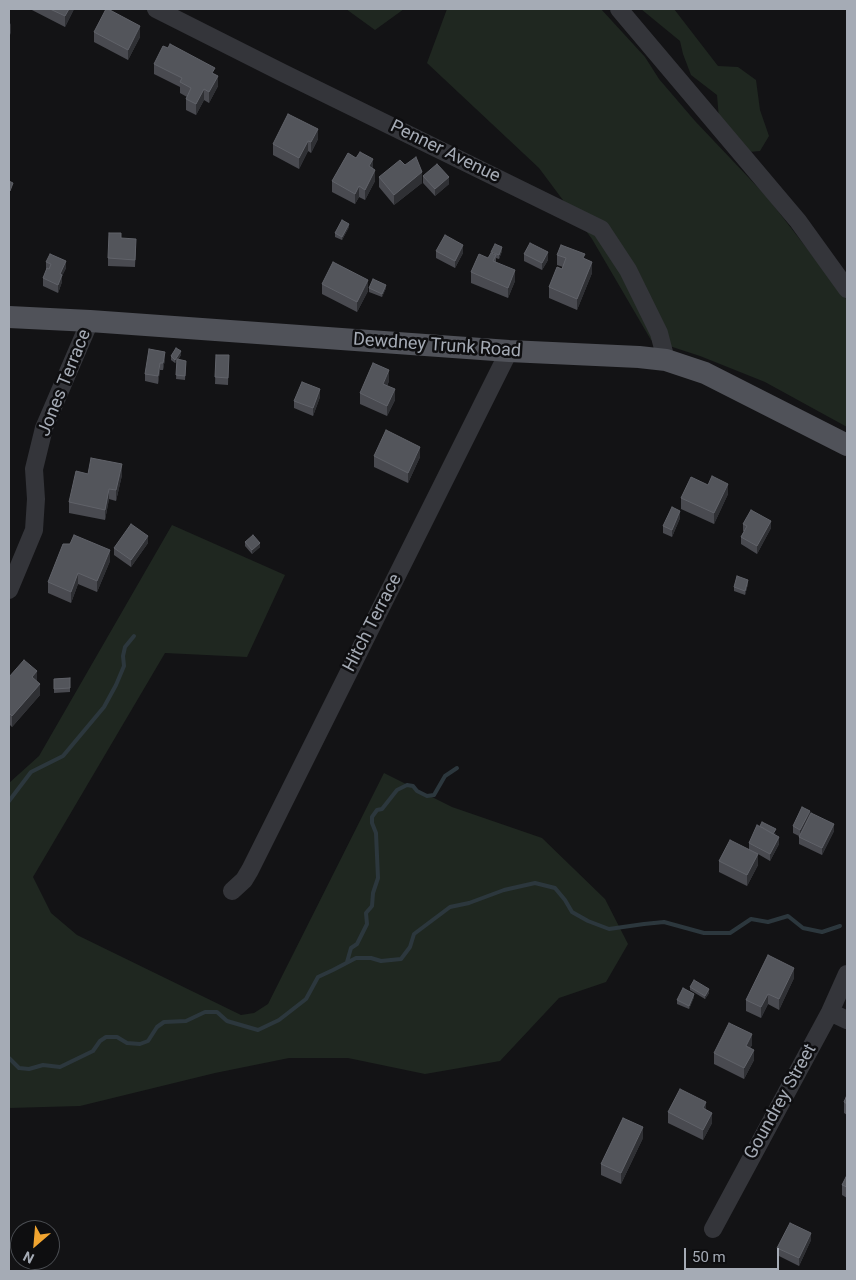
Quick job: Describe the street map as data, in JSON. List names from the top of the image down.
{
  "streets": {
    "main road": ["Dewdney Trunk Road"],
    "street": [
      "Penner Avenue",
      "Jones Terrace",
      "Hitch Terrace",
      "Goundrey Street"
    ]
  },
  "crossings": [
    ["Penner Avenue", "Dewdney Trunk Road"],
    ["Dewdney Trunk Road", "Jones Terrace"],
    ["Dewdney Trunk Road", "Hitch Terrace"]
  ],
  "scale_bar": "50 m",
  "north": "bottom left"
}
